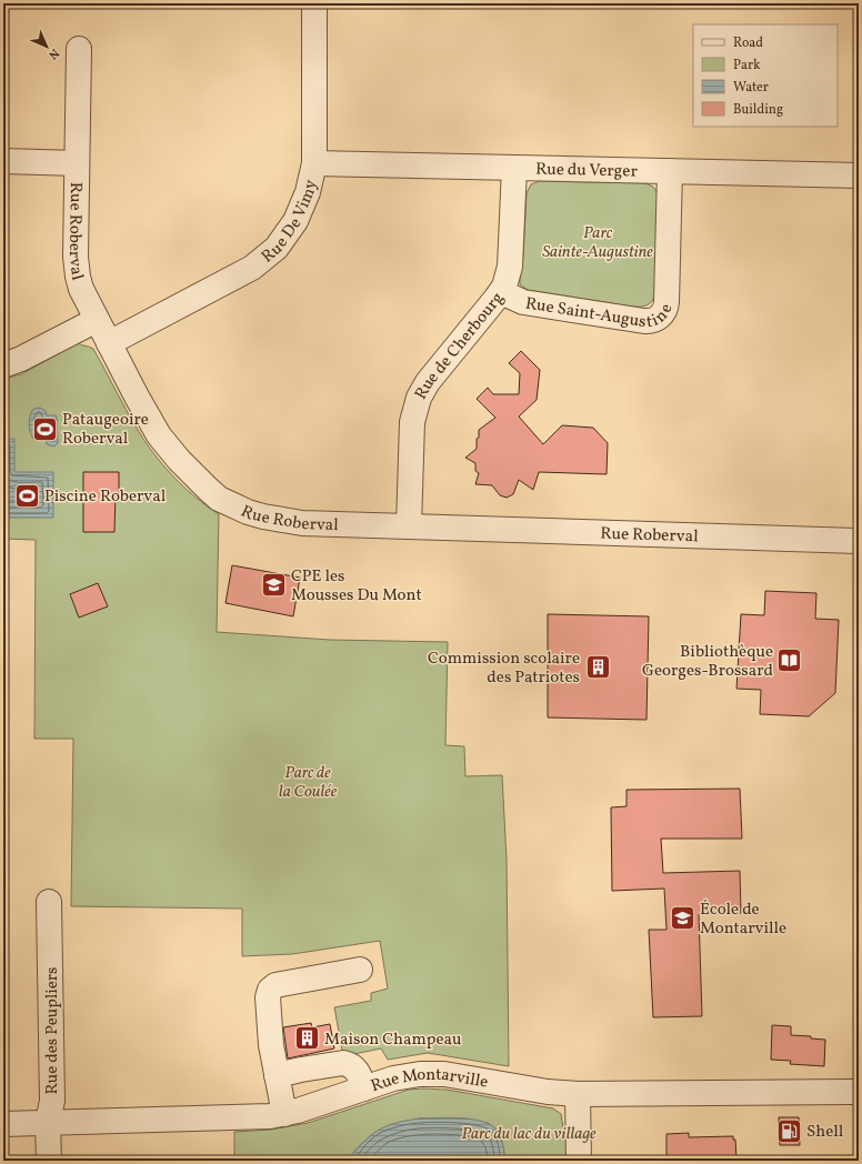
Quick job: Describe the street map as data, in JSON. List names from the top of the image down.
{
  "streets": {
    "street": [
      "Rue du Verger",
      "Rue De Vimy",
      "Rue Roberval",
      "Rue Saint-Augustine",
      "Rue de Cherbourg",
      "Rue des Peupliers",
      "Rue Montarville"
    ]
  },
  "crossings": [
    ["Rue du Verger", "Rue De Vimy"],
    ["Rue du Verger", "Rue Saint-Augustine"],
    ["Rue du Verger", "Rue de Cherbourg"],
    ["Rue De Vimy", "Rue Roberval"],
    ["Rue Roberval", "Rue de Cherbourg"],
    ["Rue Saint-Augustine", "Rue de Cherbourg"],
    ["Rue des Peupliers", "Rue Montarville"]
  ],
  "parks": ["Parc Sainte-Augustine", "Parc de la Coulée", "Parc du lac du village"],
  "places": {
    "sports": ["Pataugeoire Roberval", "Piscine Roberval"],
    "school or university": ["CPE les Mousses Du Mont", "École de Montarville"],
    "library": ["Bibliothèque Georges-Brossard"],
    "building": ["Commission scolaire des Patriotes", "Maison Champeau"],
    "fuel station": ["Shell"]
  },
  "legend": [
    "Road",
    "Park",
    "Water",
    "Building"
  ],
  "north": "bottom right"
}
